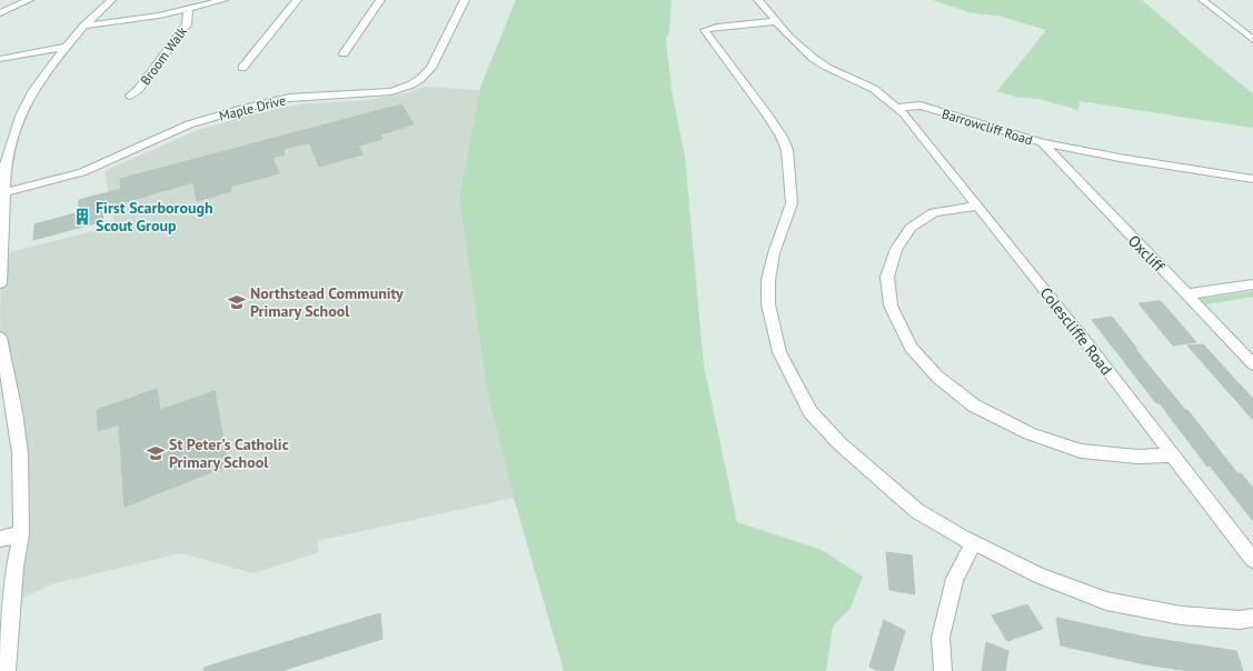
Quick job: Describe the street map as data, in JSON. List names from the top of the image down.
{
  "streets": {
    "street": [
      "Broom Walk",
      "Maple Drive",
      "Barrowcliff Road",
      "Oxcliff",
      "Colescliffe Road"
    ]
  },
  "crossings": [
    ["Barrowcliff Road", "Oxcliff"],
    ["Barrowcliff Road", "Colescliffe Road"]
  ],
  "places": {
    "building": ["First Scarborough Scout Group"],
    "school or university": ["Northstead Community Primary School", "St Peter's Catholic Primary School"]
  }
}
